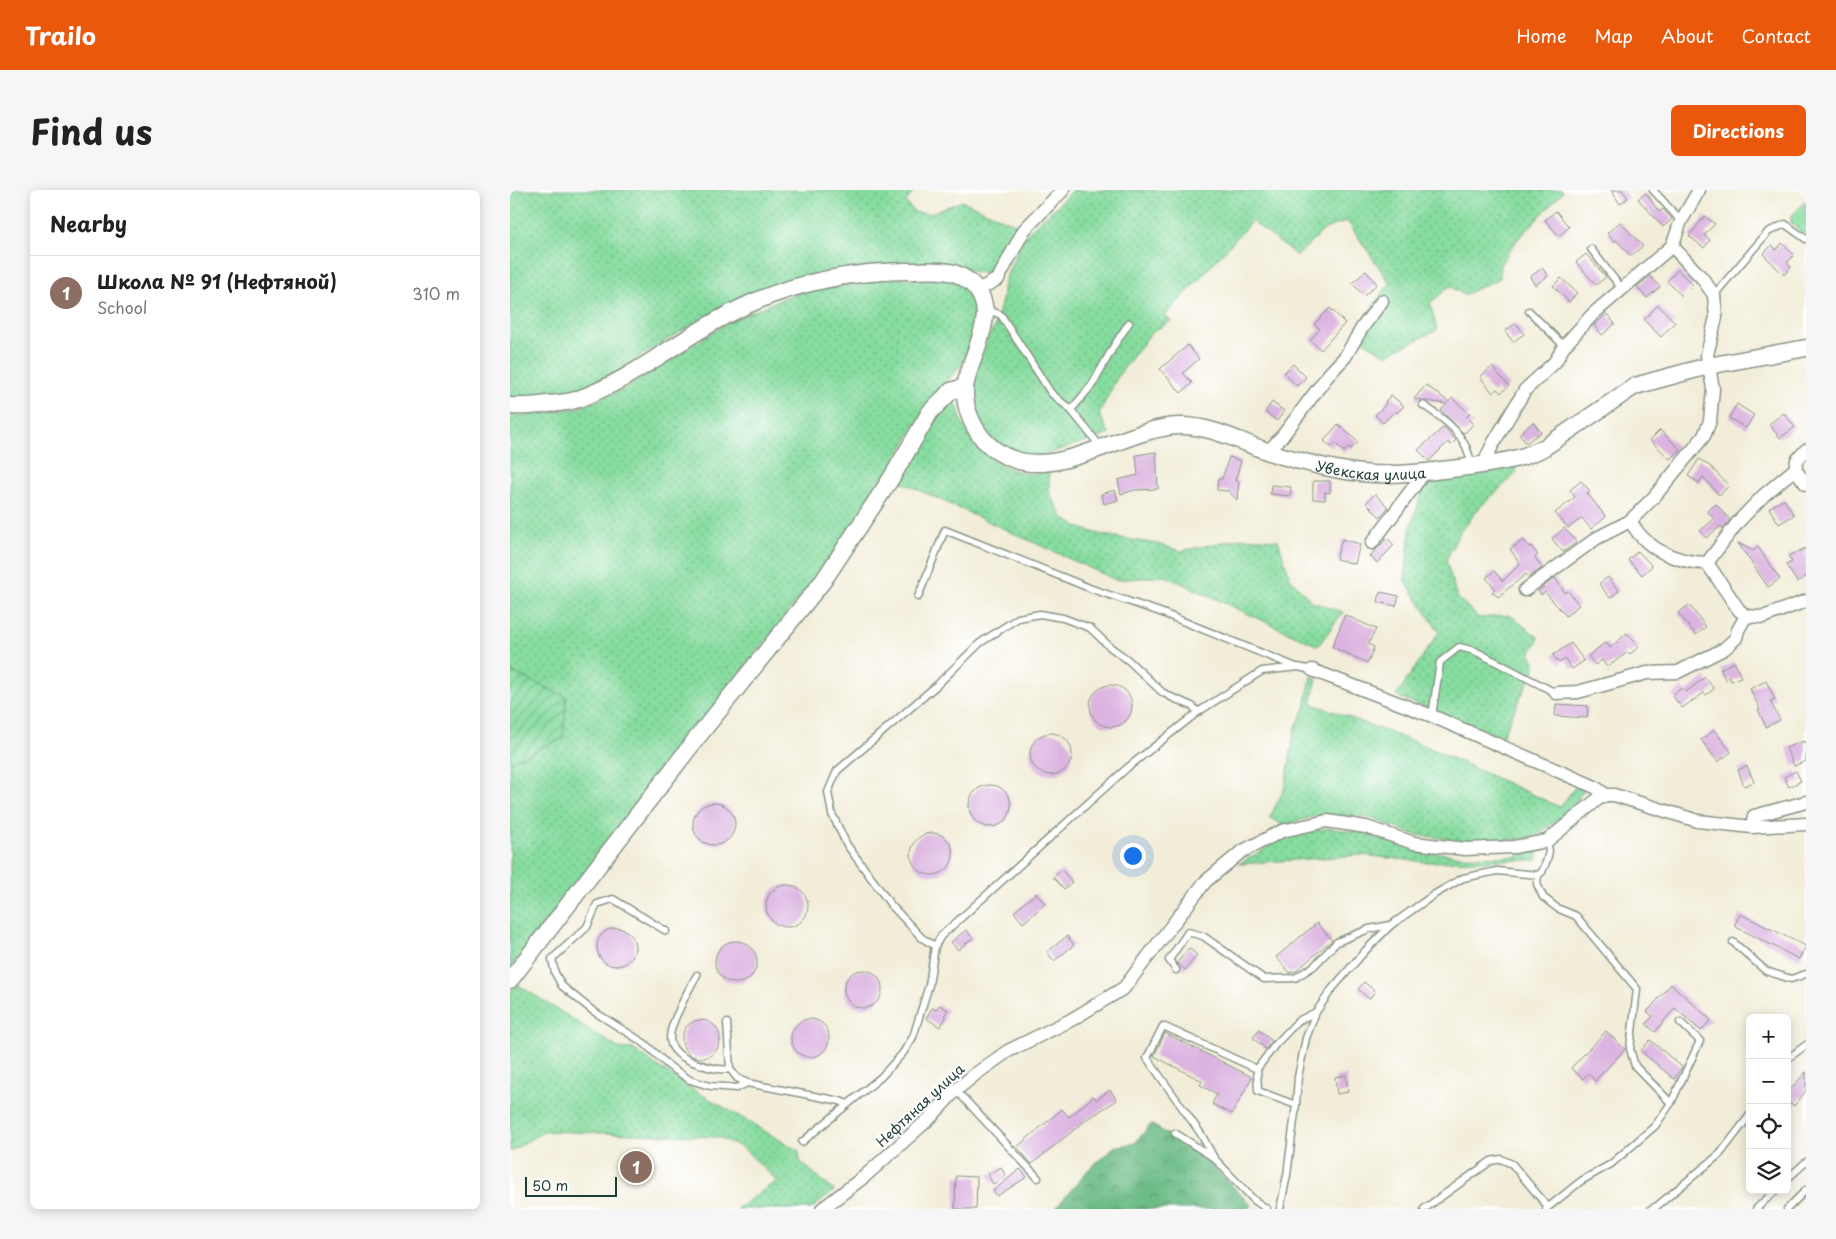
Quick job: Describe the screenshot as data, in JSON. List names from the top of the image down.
{
  "streets": {
    "street": ["Увекская улица", "Нефтяная улица"]
  },
  "scale_bar": "50 m",
  "page": {
    "header": "Trailo",
    "nav": [
      "Home",
      "Map",
      "About",
      "Contact"
    ],
    "title": "Find us",
    "buttons": "Directions",
    "heading": "Nearby",
    "list": [
      {
        "mark": "1",
        "name": "Школа № 91 (Нефтяной)",
        "note": "School",
        "value": "310 m"
      }
    ],
    "map_buttons": ["+", "−"],
    "pins": "1",
    "scale": "50 m"
  }
}
